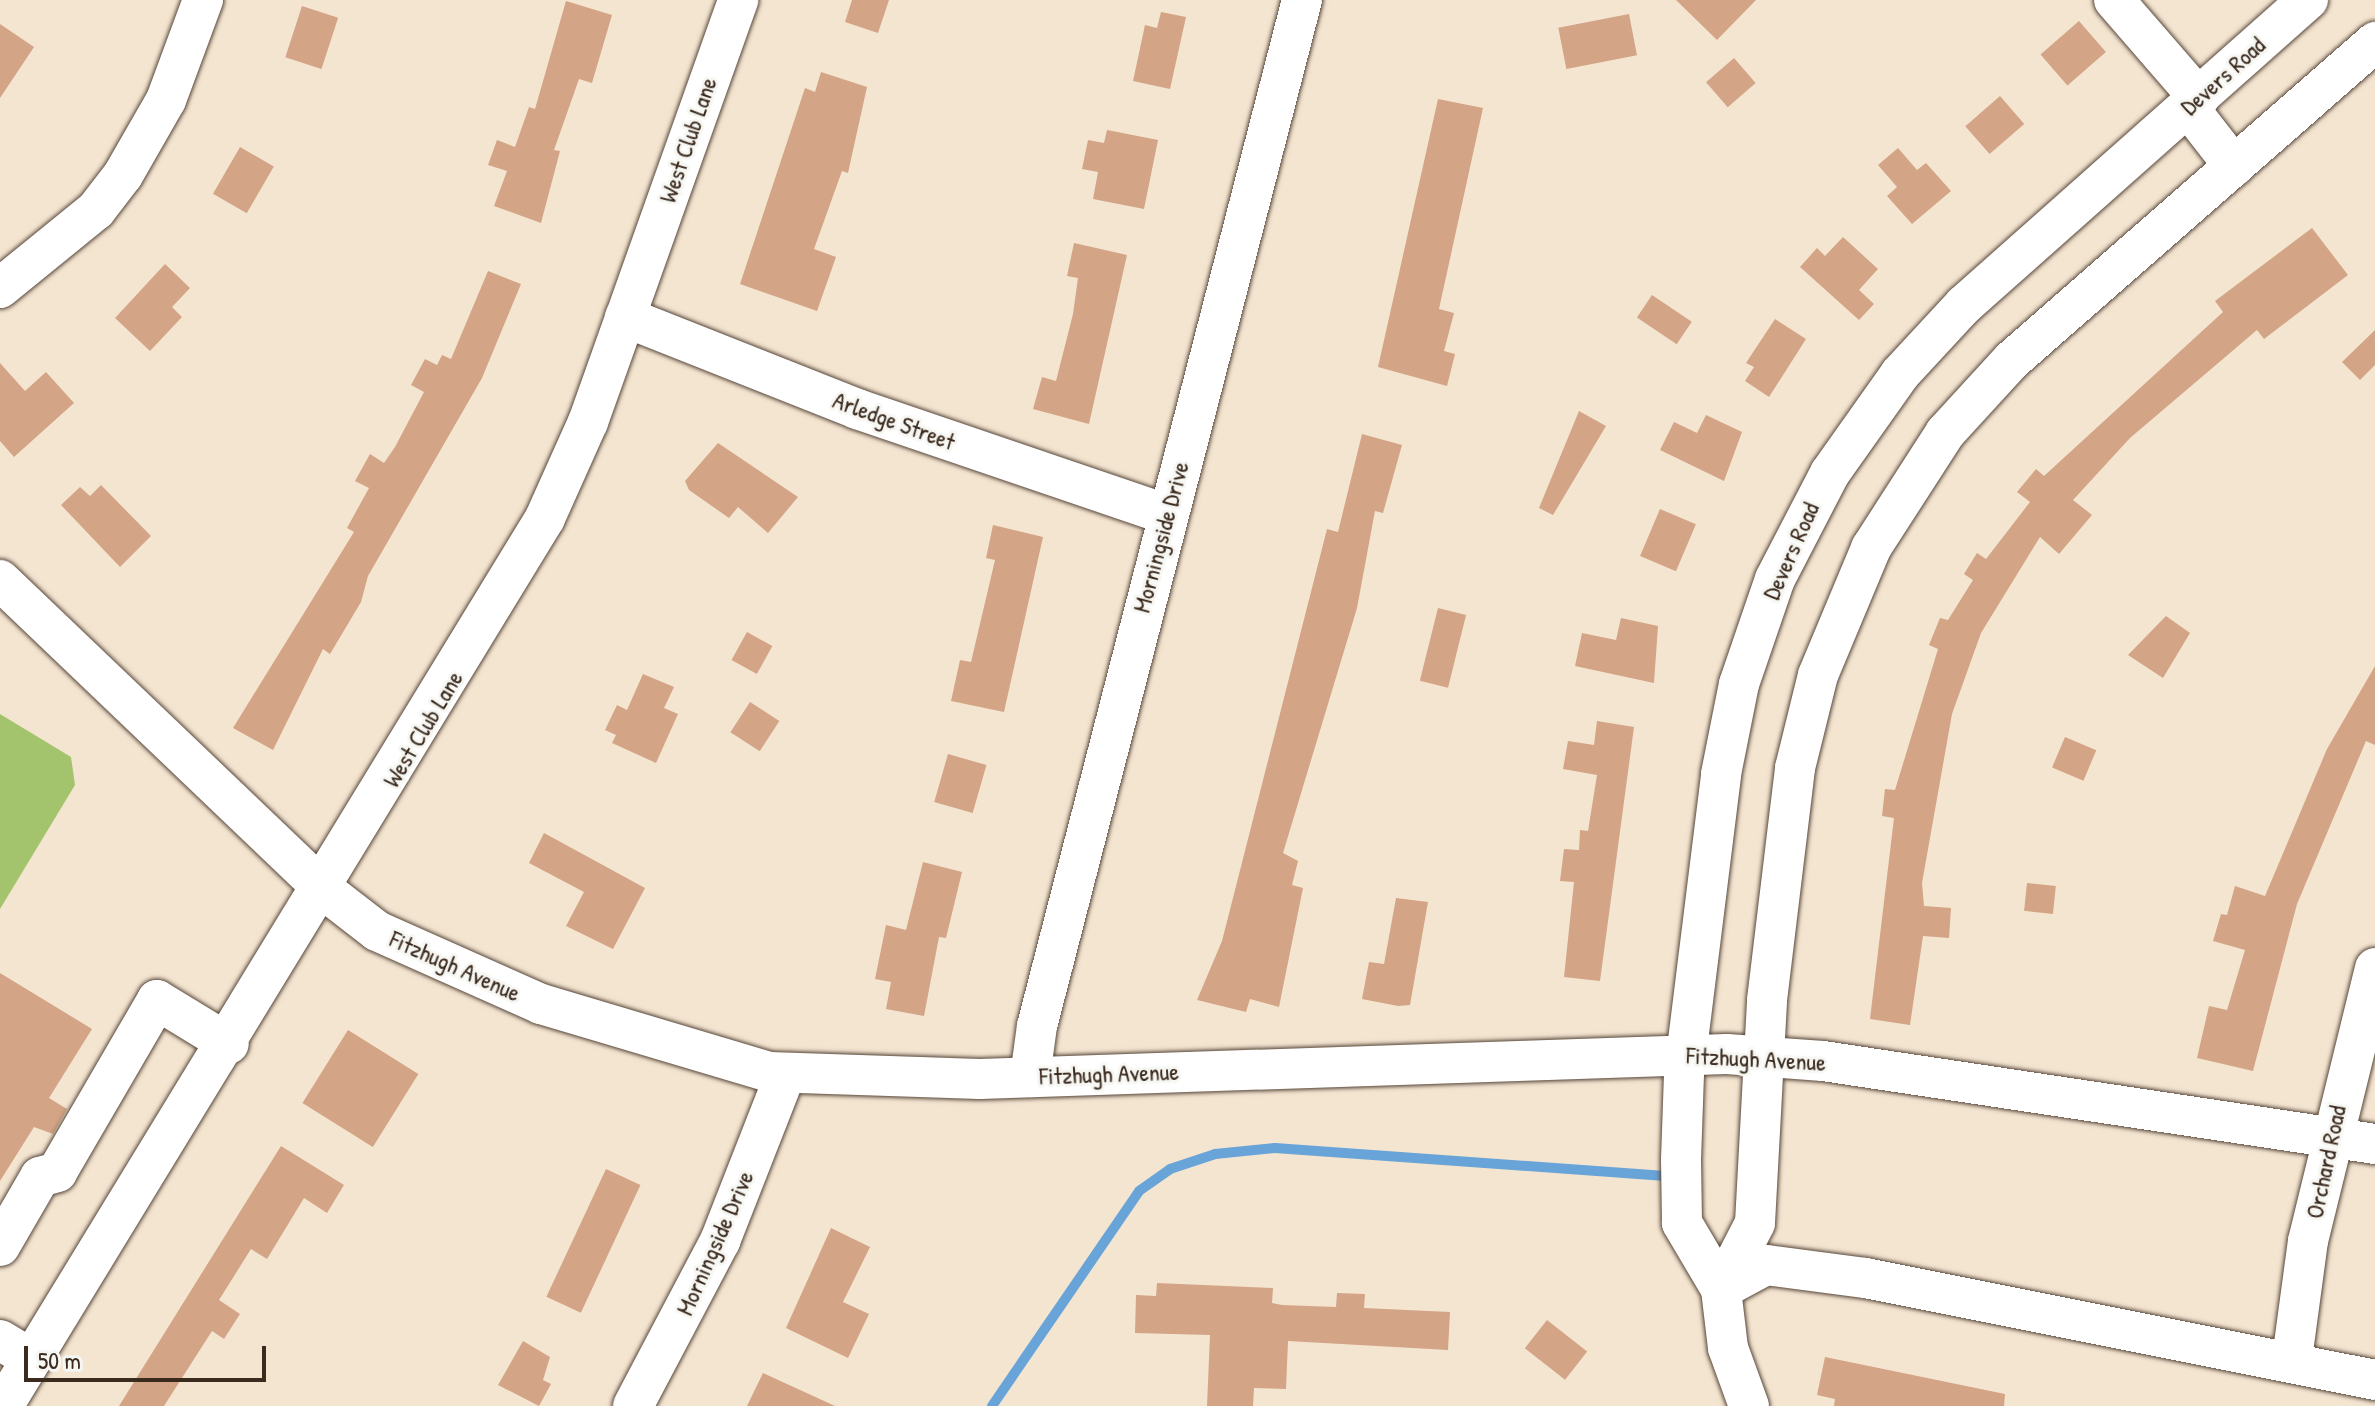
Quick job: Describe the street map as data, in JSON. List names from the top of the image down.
{
  "streets": {
    "street": [
      "Devers Road",
      "West Club Lane",
      "Arledge Street",
      "Morningside Drive",
      "Fitzhugh Avenue",
      "Orchard Road"
    ]
  },
  "crossings": [
    ["Devers Road", "Fitzhugh Avenue"],
    ["West Club Lane", "Arledge Street"],
    ["West Club Lane", "Fitzhugh Avenue"],
    ["Arledge Street", "Morningside Drive"],
    ["Morningside Drive", "Fitzhugh Avenue"],
    ["Fitzhugh Avenue", "Orchard Road"]
  ],
  "scale_bar": "50 m"
}
